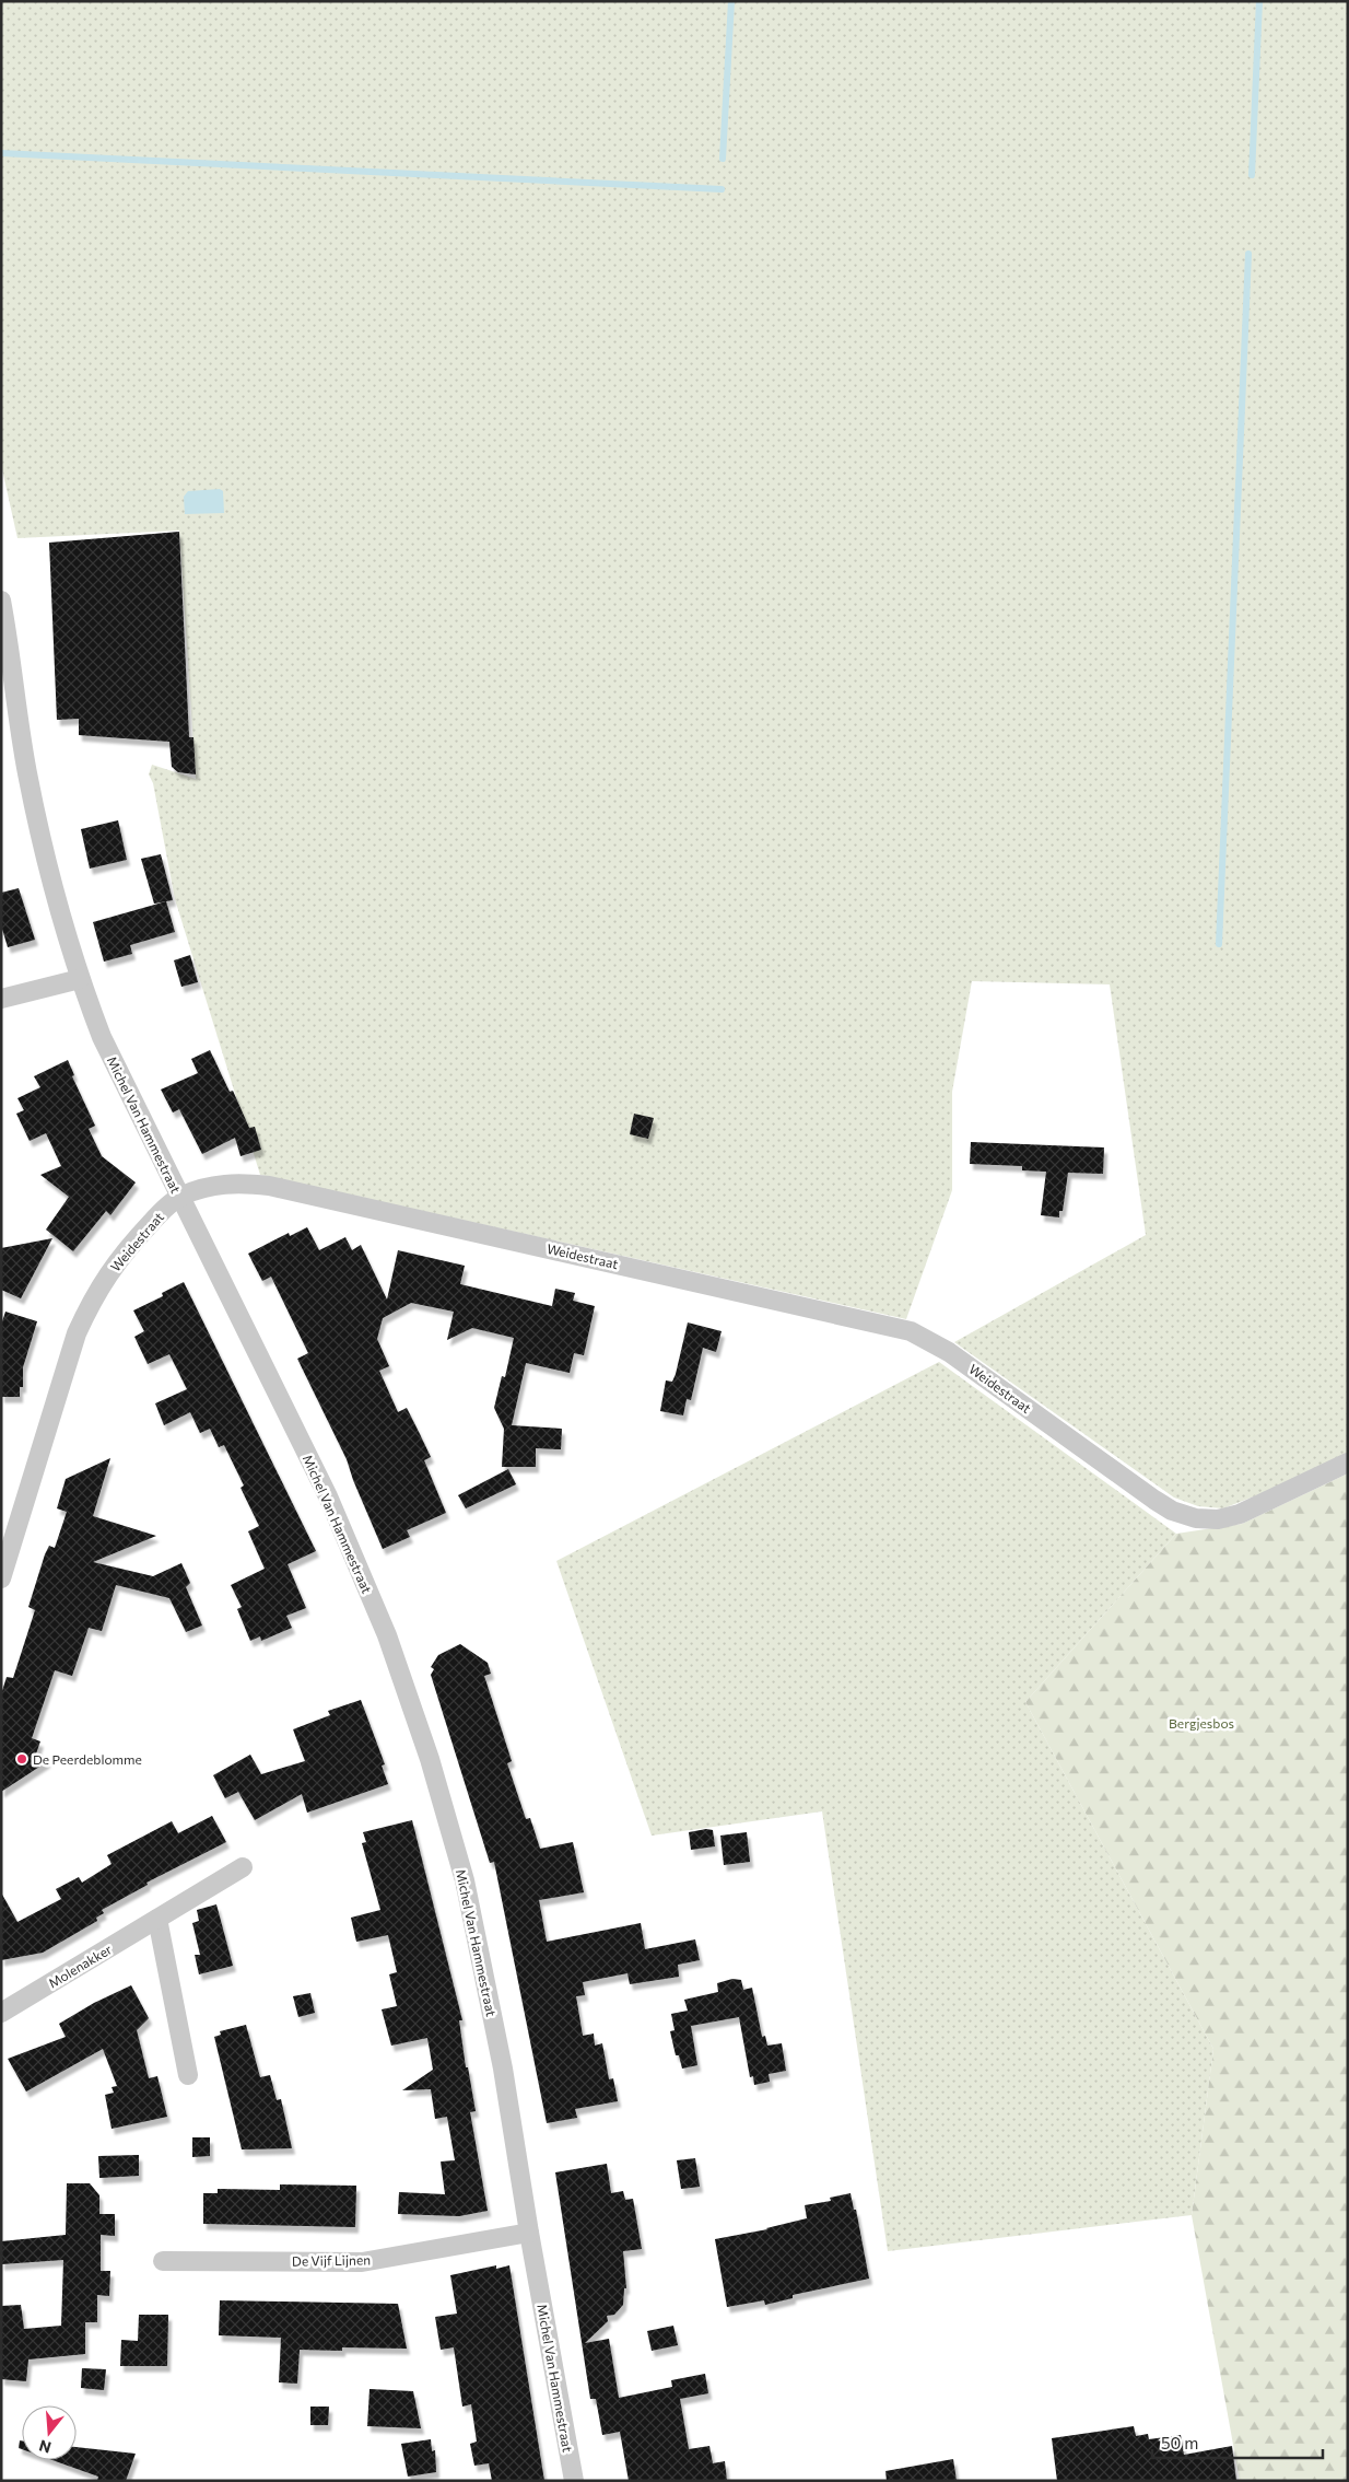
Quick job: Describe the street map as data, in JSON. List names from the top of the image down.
{
  "streets": {
    "street": [
      "Michel Van Hammestraat",
      "Weidestraat",
      "Molenakker",
      "De Vijf Lijnen"
    ]
  },
  "crossings": [
    ["Michel Van Hammestraat", "Weidestraat"],
    ["Michel Van Hammestraat", "De Vijf Lijnen"]
  ],
  "parks": ["Bergjesbos"],
  "places": ["De Peerdeblomme"],
  "scale_bar": "50 m",
  "north": "bottom"
}
